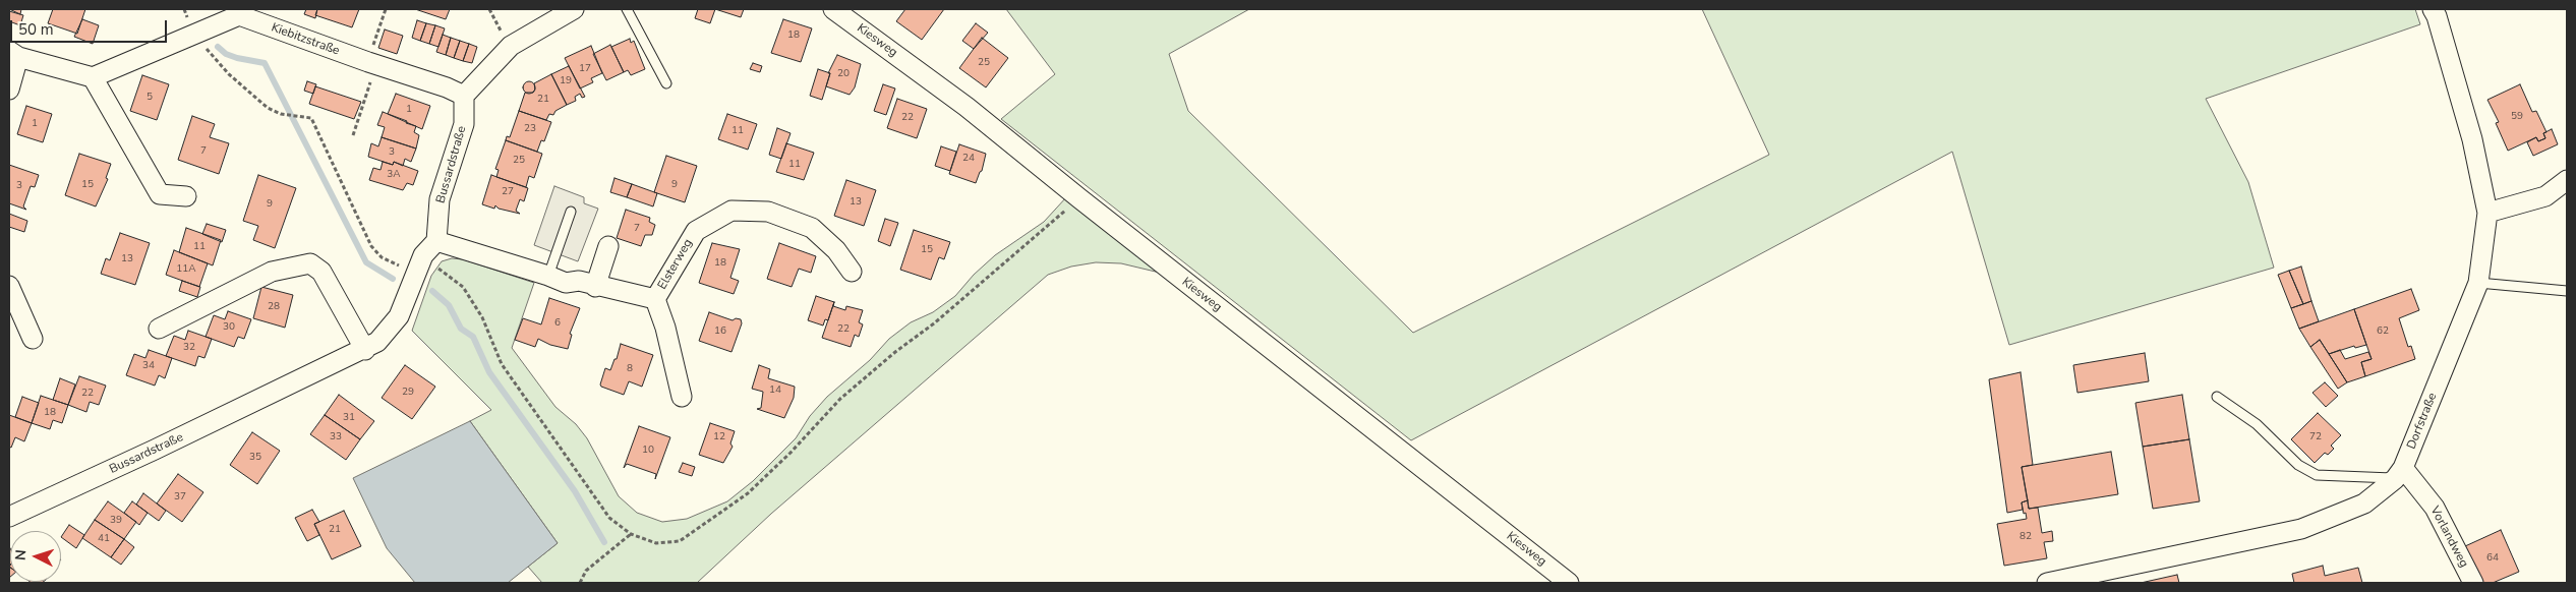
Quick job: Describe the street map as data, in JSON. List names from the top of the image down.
{
  "streets": {
    "street": [
      "Kiebitzstraße",
      "Kiesweg",
      "Bussardstraße",
      "Elsterweg",
      "Dorfstraße",
      "Vorlandweg"
    ]
  },
  "crossings": [
    ["Kiebitzstraße", "Bussardstraße"],
    ["Bussardstraße", "Elsterweg"],
    ["Dorfstraße", "Vorlandweg"]
  ],
  "house_numbers": [
    "18",
    "25",
    "17",
    "20",
    "19",
    "5",
    "21",
    "1",
    "59",
    "22",
    "1",
    "23",
    "11",
    "7",
    "3",
    "24",
    "25",
    "11",
    "3A",
    "15",
    "9",
    "3",
    "27",
    "13",
    "9",
    "7",
    "11",
    "15",
    "13",
    "18",
    "11A",
    "28",
    "6",
    "30",
    "22",
    "16",
    "62",
    "32",
    "34",
    "8",
    "14",
    "29",
    "22",
    "18",
    "31",
    "33",
    "12",
    "72",
    "10",
    "35",
    "37",
    "39",
    "21",
    "82",
    "41",
    "64"
  ],
  "scale_bar": "50 m",
  "north": "left"
}
